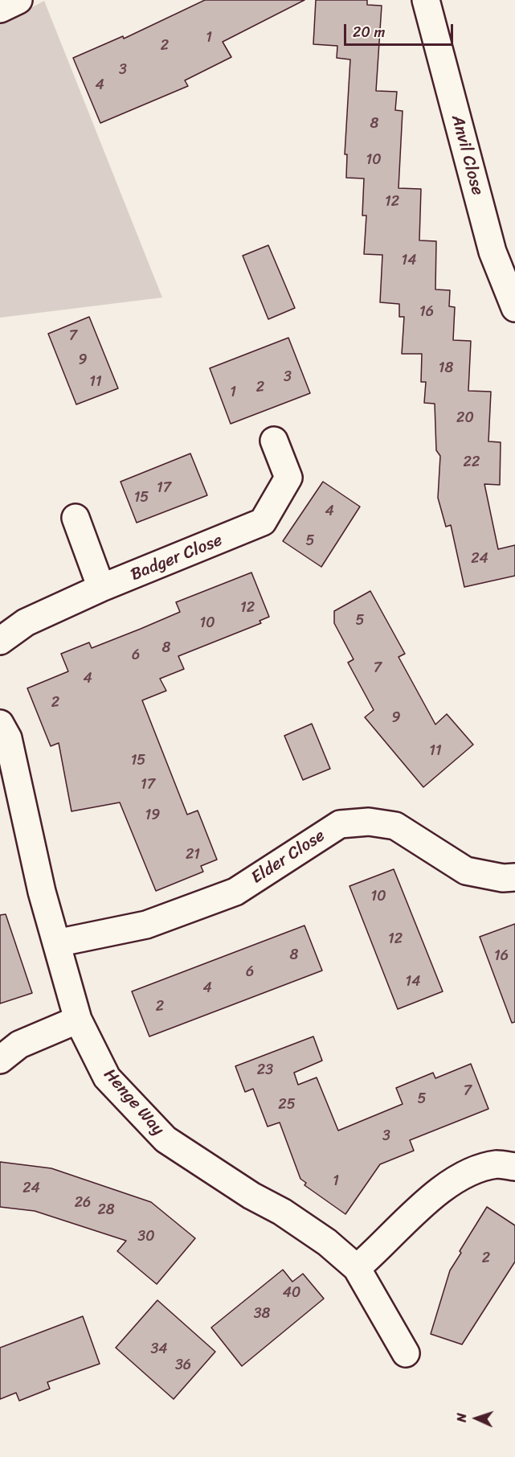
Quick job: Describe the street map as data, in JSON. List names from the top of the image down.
{
  "streets": {
    "street": [
      "Anvil Close",
      "Badger Close",
      "Elder Close",
      "Henge Way"
    ]
  },
  "crossings": [
    ["Elder Close", "Henge Way"]
  ],
  "house_numbers": [
    "1",
    "2",
    "3",
    "4",
    "8",
    "10",
    "12",
    "14",
    "16",
    "7",
    "9",
    "18",
    "3",
    "11",
    "2",
    "1",
    "20",
    "22",
    "17",
    "15",
    "4",
    "5",
    "24",
    "12",
    "5",
    "10",
    "8",
    "6",
    "7",
    "4",
    "2",
    "9",
    "11",
    "15",
    "17",
    "19",
    "21",
    "10",
    "12",
    "8",
    "16",
    "6",
    "14",
    "4",
    "2",
    "23",
    "7",
    "5",
    "25",
    "3",
    "1",
    "24",
    "26",
    "28",
    "30",
    "2",
    "40",
    "38",
    "34",
    "36"
  ],
  "scale_bar": "20 m",
  "north": "left"
}
